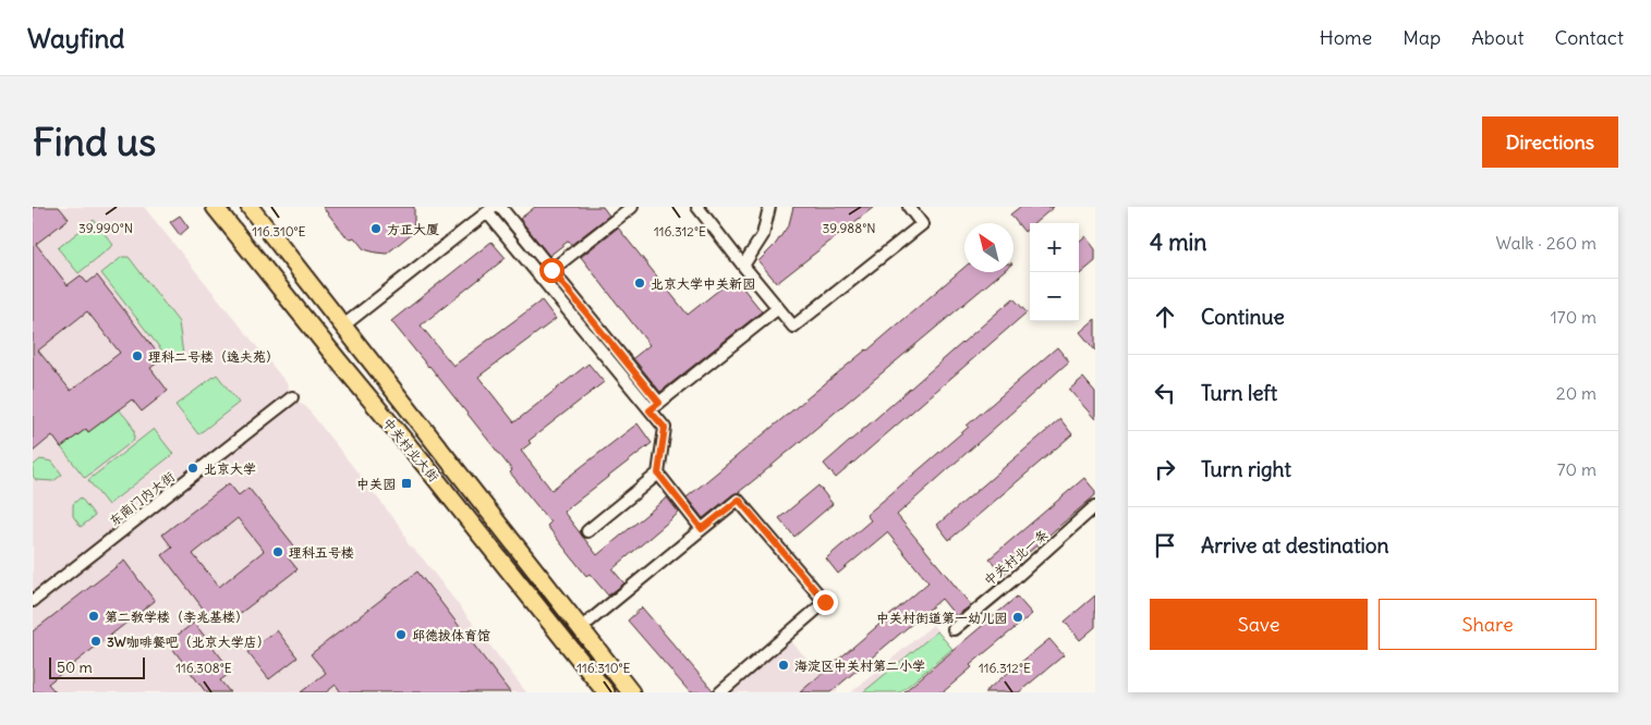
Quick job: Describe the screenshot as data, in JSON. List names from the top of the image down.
{
  "streets": {
    "main road": ["中关村北大街"],
    "street": ["东南门内大街", "中关村北一条"]
  },
  "places": {
    "other": [
      "方正大厦",
      "北京大学中关新园",
      "理科二号楼（逸夫苑）",
      "北京大学",
      "理科五号楼",
      "第二教学楼（李兆基楼）",
      "中关村街道第一幼儿园",
      "邱德拔体育馆",
      "3W咖啡餐吧（北京大学店）",
      "海淀区中关村第二小学"
    ],
    "transit": ["中关园"]
  },
  "scale_bar": "50 m",
  "north": "top left",
  "page": {
    "header": "Wayfind",
    "nav": [
      "Home",
      "Map",
      "About",
      "Contact"
    ],
    "buttons": [
      "Directions",
      ["Save", "Share"]
    ],
    "title": "Find us",
    "heading": ["4 min", "Walk · 260 m"],
    "map_buttons": ["+", "−"],
    "list": [
      ["Continue", "170 m"],
      ["Turn left", "20 m"],
      ["Turn right", "70 m"],
      "Arrive at destination"
    ],
    "scale": "50 m"
  },
  "coordinates": [
    "39.990°N",
    "39.988°N",
    "116.310°E",
    "116.312°E",
    "116.308°E"
  ]
}
